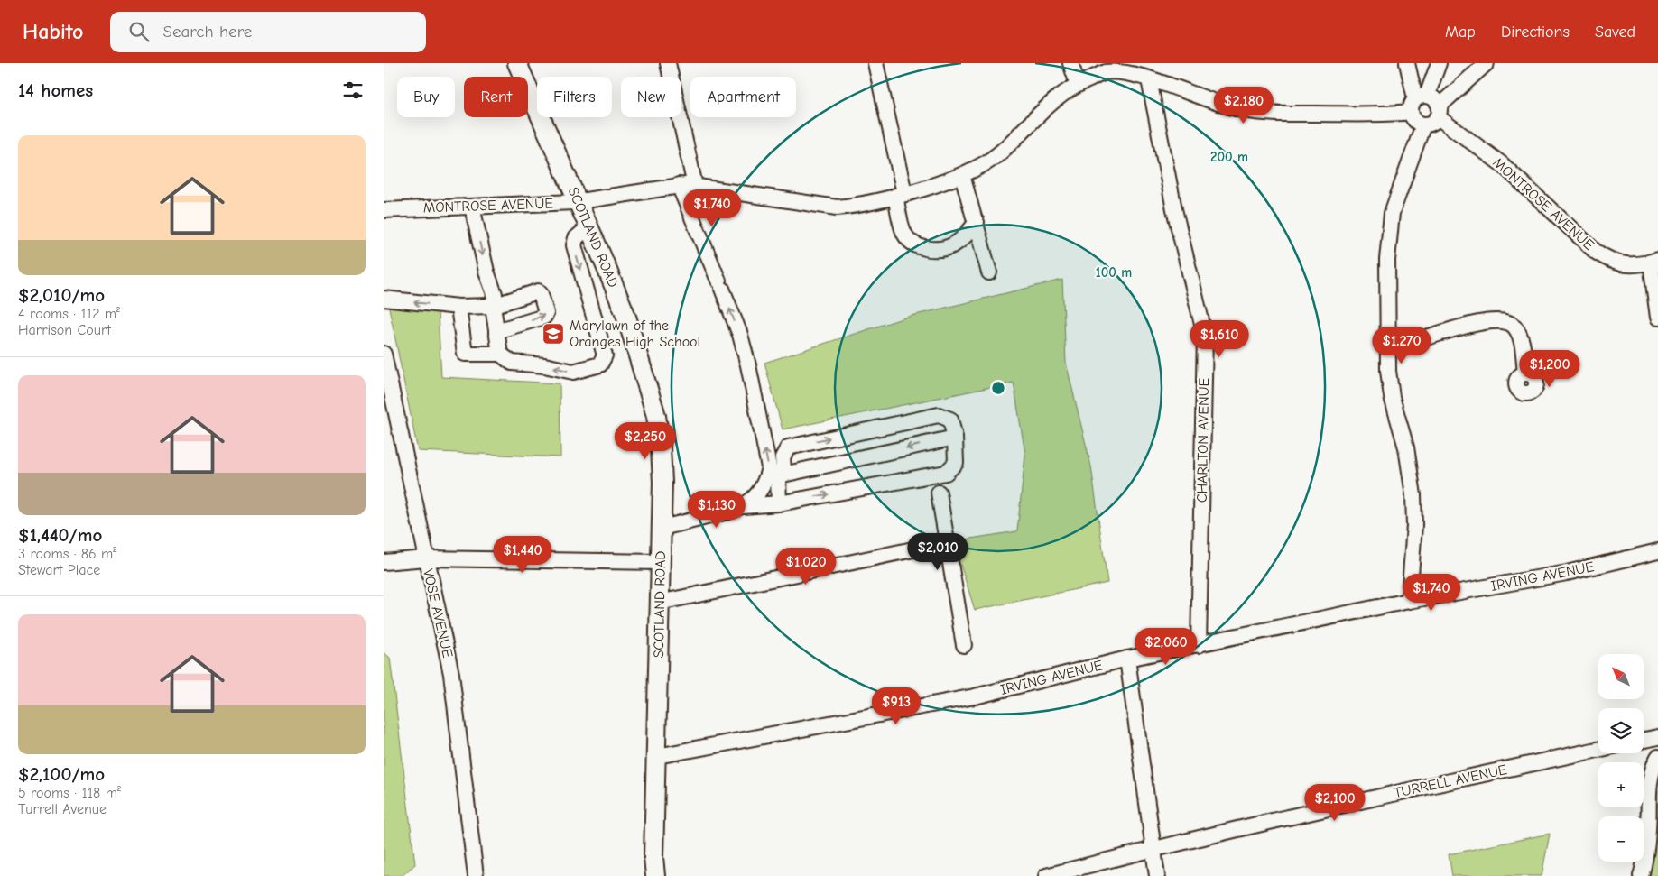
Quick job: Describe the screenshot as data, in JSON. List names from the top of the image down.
{
  "streets": {
    "main road": ["SCOTLAND ROAD"],
    "street": [
      "MONTROSE AVENUE",
      "CHARLTON AVENUE",
      "IRVING AVENUE",
      "VOSE AVENUE",
      "TURRELL AVENUE"
    ]
  },
  "crossings": [
    ["MONTROSE AVENUE", "SCOTLAND ROAD"],
    ["MONTROSE AVENUE", "CHARLTON AVENUE"],
    ["SCOTLAND ROAD", "IRVING AVENUE"],
    ["CHARLTON AVENUE", "IRVING AVENUE"]
  ],
  "places": {
    "school or university": ["Marylawn of the Oranges High School"]
  },
  "north": "top left",
  "page": {
    "header": "Habito",
    "search": "Search here",
    "nav": ["Map", "Directions", "Saved"],
    "heading": "14 homes",
    "chip": [
      "Buy",
      "Rent",
      "Filters",
      "New",
      "Apartment"
    ],
    "price": [
      "$2,180",
      "$1,740",
      "$1,610",
      "$1,270",
      "$1,200",
      "$2,250",
      "$1,130",
      "$2,010",
      "$1,440",
      "$1,020",
      "$1,740",
      "$2,060",
      "$913",
      "$2,100"
    ],
    "list": [
      {
        "name": "$2,010/mo",
        "note": "4 rooms · 112 m² · Harrison Court"
      },
      {
        "name": "$1,440/mo",
        "note": "3 rooms · 86 m² · Stewart Place"
      },
      {
        "name": "$2,100/mo",
        "note": "5 rooms · 118 m² · Turrell Avenue"
      }
    ],
    "map_buttons": ["+", "−"]
  },
  "rings": ["200 m", "100 m"]
}
